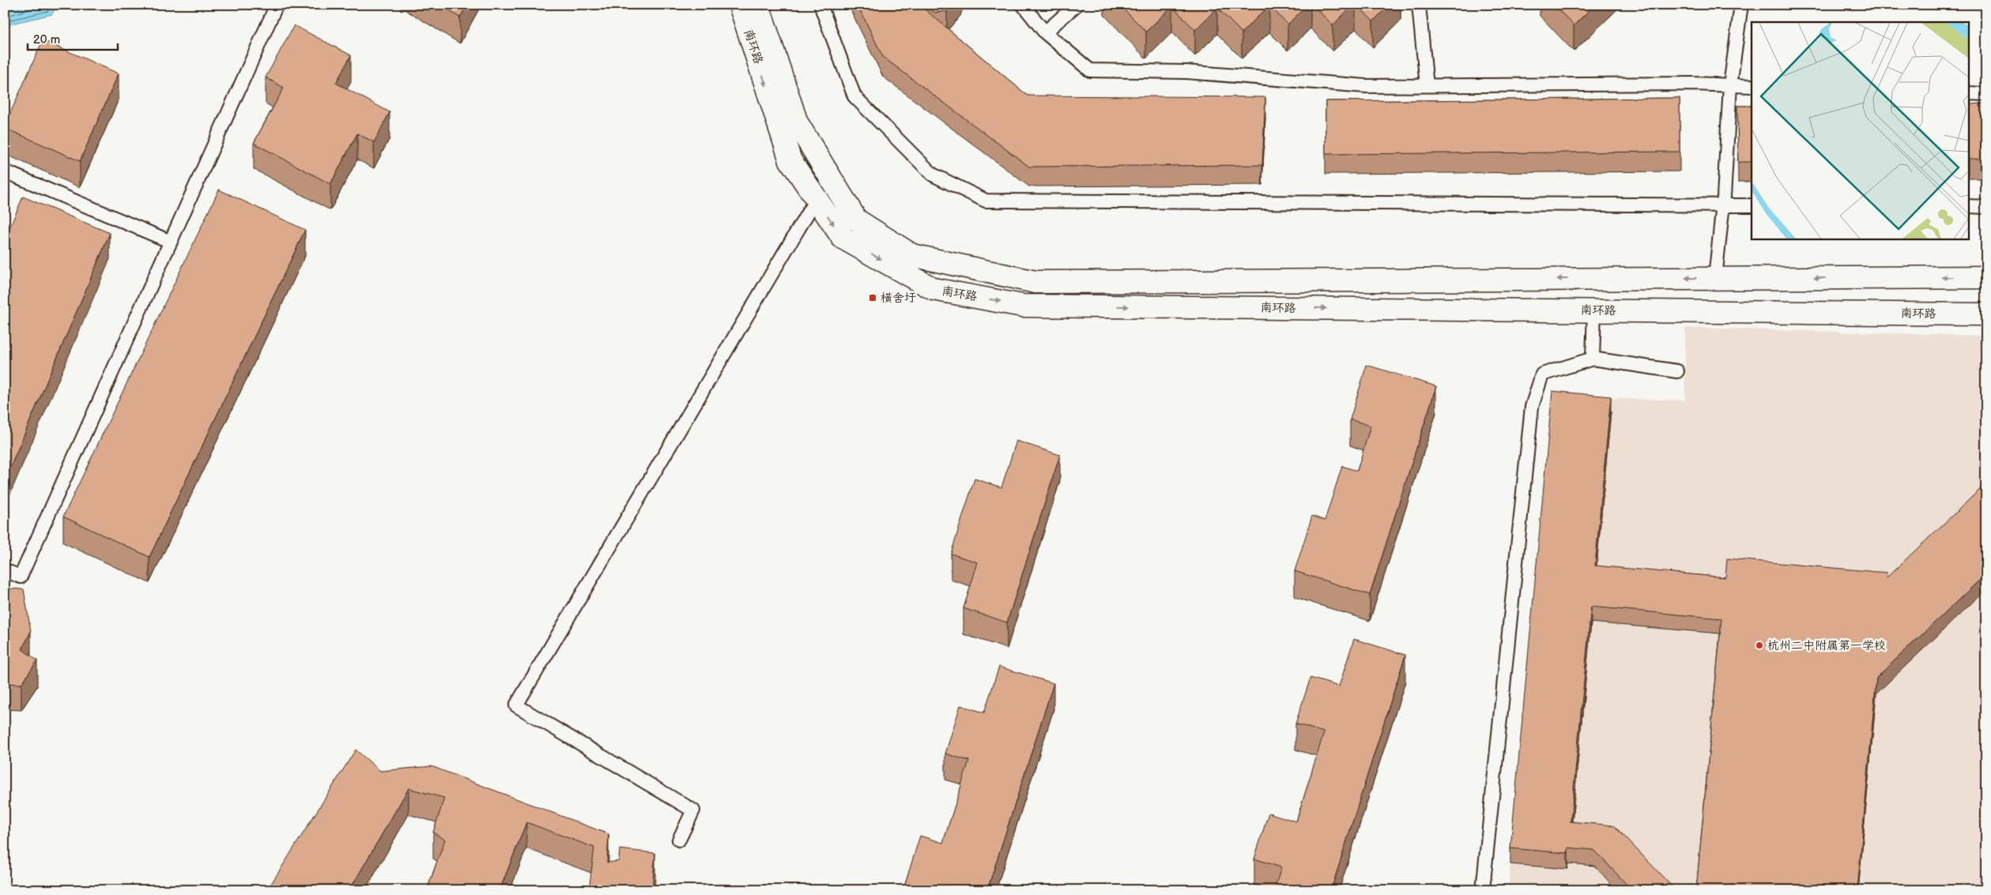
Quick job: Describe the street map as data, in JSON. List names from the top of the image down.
{
  "streets": {
    "main road": ["南环路"]
  },
  "places": {
    "transit": ["横舍圩"],
    "other": ["杭州二中附属第一学校"]
  },
  "scale_bar": "20 m"
}
